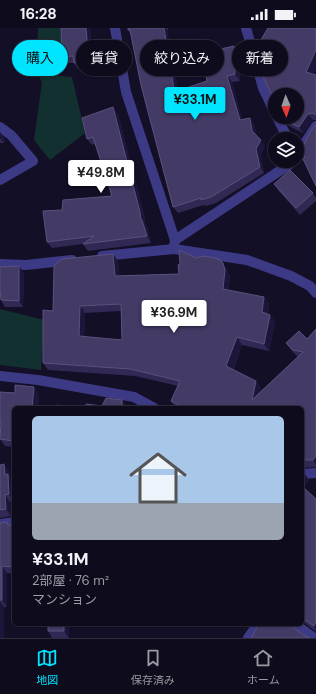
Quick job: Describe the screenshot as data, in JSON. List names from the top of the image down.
{
  "north": "bottom",
  "page": {
    "status": "16:28",
    "chip": [
      "購入",
      "賃貸",
      "絞り込み",
      "新着"
    ],
    "price": ["¥33.1M", "¥49.8M", "¥36.9M"],
    "list": [
      {
        "name": "¥33.1M",
        "note": "2部屋 · 76 m² · マンション"
      }
    ],
    "tabs": ["地図", "保存済み", "ホーム"]
  }
}
